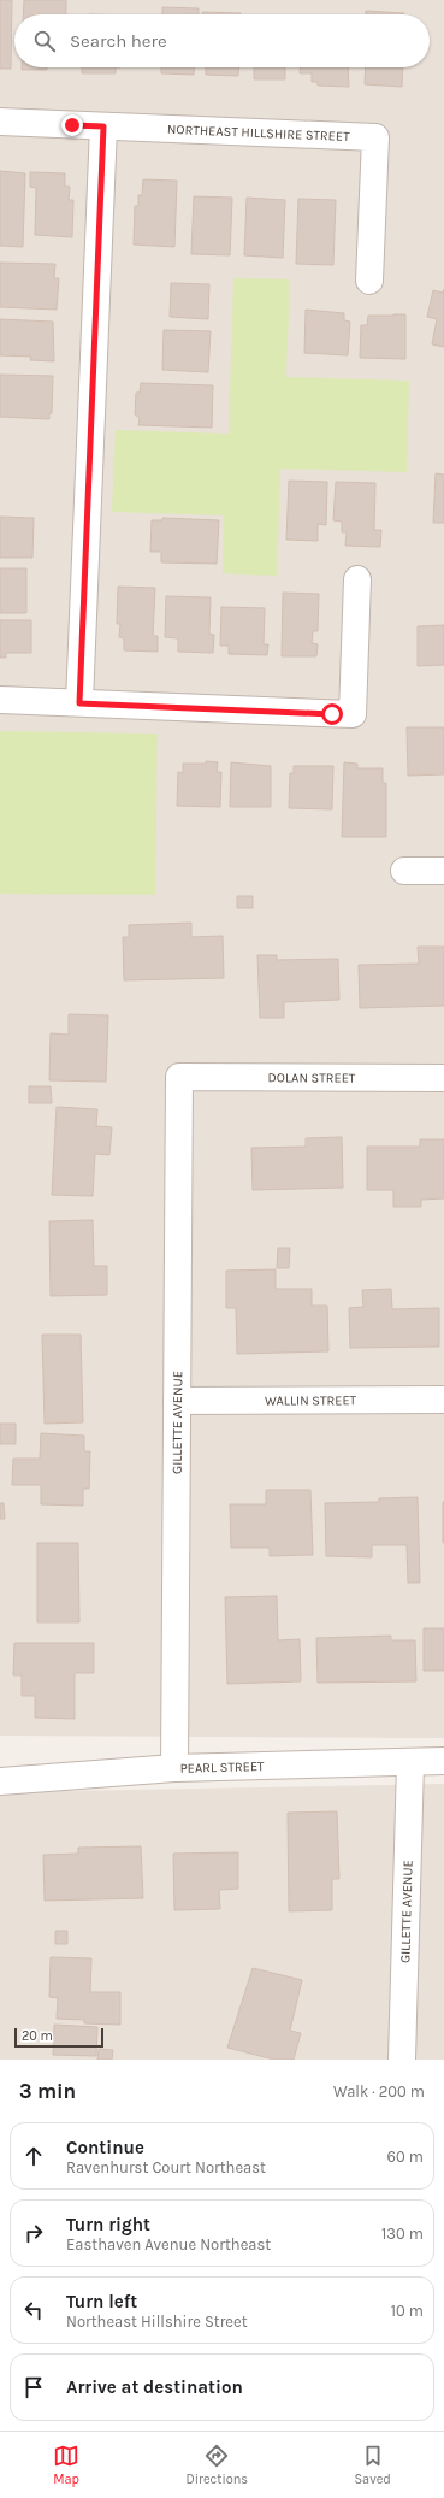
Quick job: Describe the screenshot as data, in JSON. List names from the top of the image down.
{
  "streets": {
    "street": [
      "NORTHEAST HILLSHIRE STREET",
      "DOLAN STREET",
      "WALLIN STREET",
      "GILLETTE AVENUE",
      "PEARL STREET"
    ]
  },
  "crossings": [
    ["DOLAN STREET", "GILLETTE AVENUE"],
    ["WALLIN STREET", "GILLETTE AVENUE"],
    ["GILLETTE AVENUE", "PEARL STREET"]
  ],
  "scale_bar": "20 m",
  "page": {
    "search": "Search here",
    "scale": "20 m",
    "heading": ["3 min", "Walk · 200 m"],
    "list": [
      ["Continue", "Ravenhurst Court Northeast", "60 m"],
      ["Turn right", "Easthaven Avenue Northeast", "130 m"],
      ["Turn left", "Northeast Hillshire Street", "10 m"],
      "Arrive at destination"
    ],
    "nav": ["Map", "Directions", "Saved"]
  }
}
